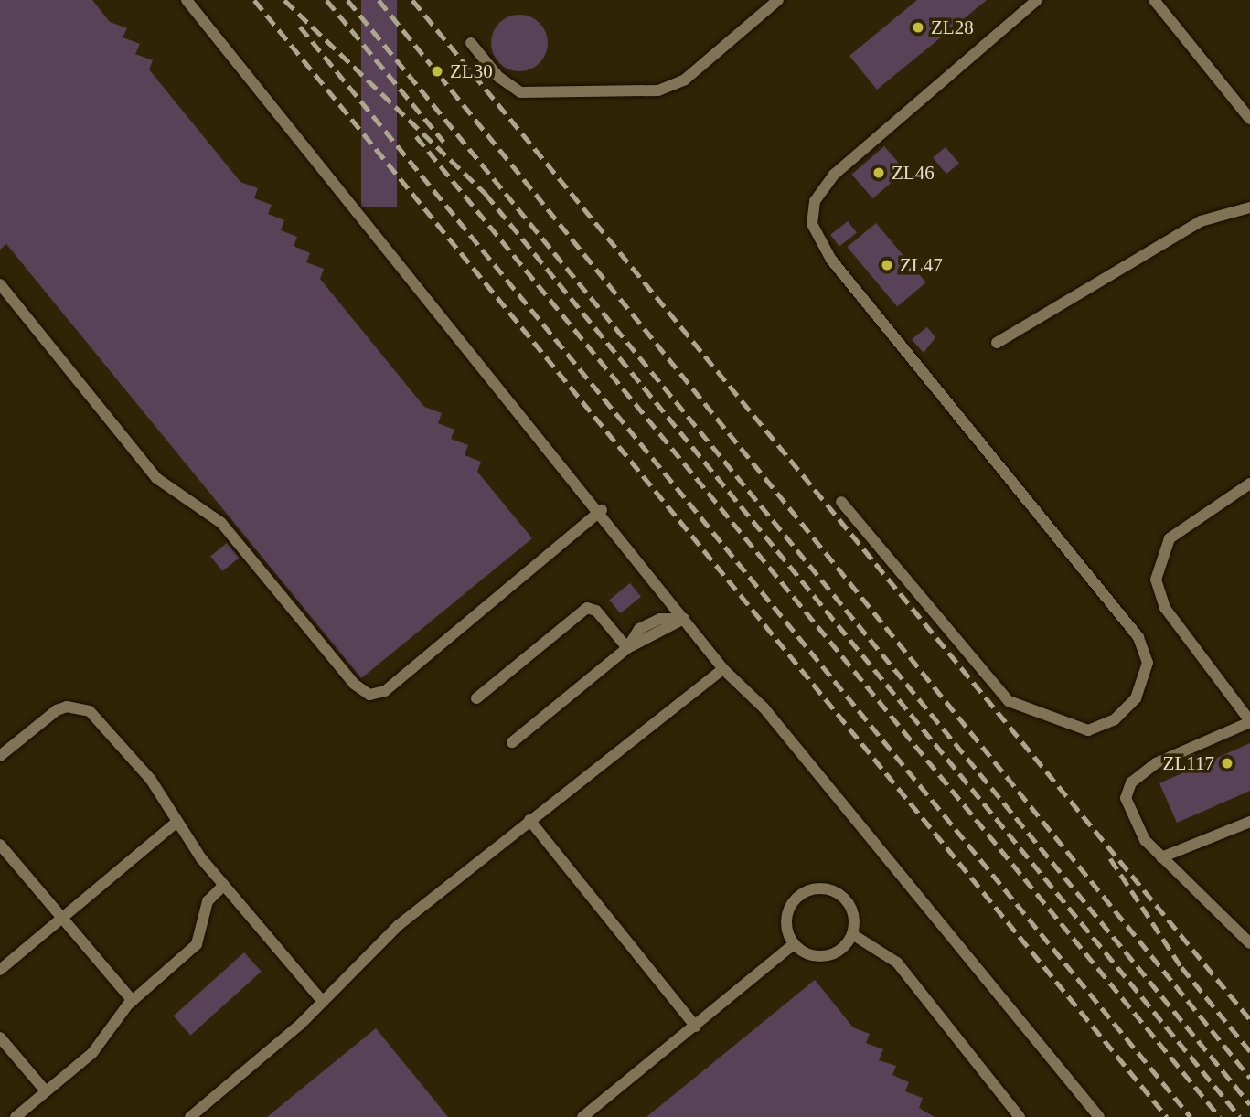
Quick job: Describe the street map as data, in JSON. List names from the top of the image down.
{
  "places": [
    "ZL28",
    "ZL30",
    "ZL46",
    "ZL47",
    "ZL117"
  ]
}
